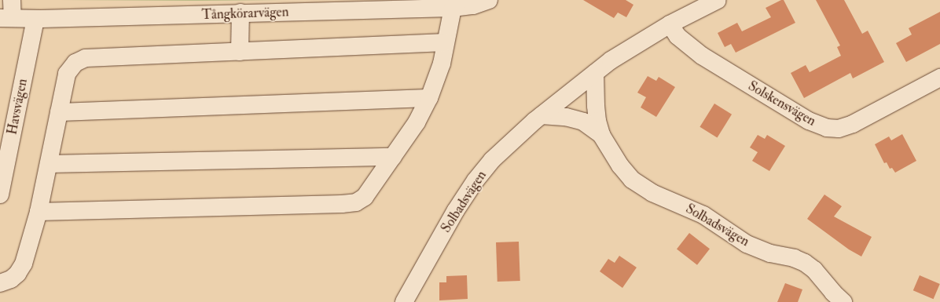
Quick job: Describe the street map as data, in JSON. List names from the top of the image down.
{
  "streets": {
    "street": [
      "Tångkörarvägen",
      "Solskensvägen",
      "Havsvägen",
      "Solbadsvägen"
    ]
  },
  "crossings": [
    ["Tångkörarvägen", "Havsvägen"],
    ["Solskensvägen", "Solbadsvägen"]
  ]
}
